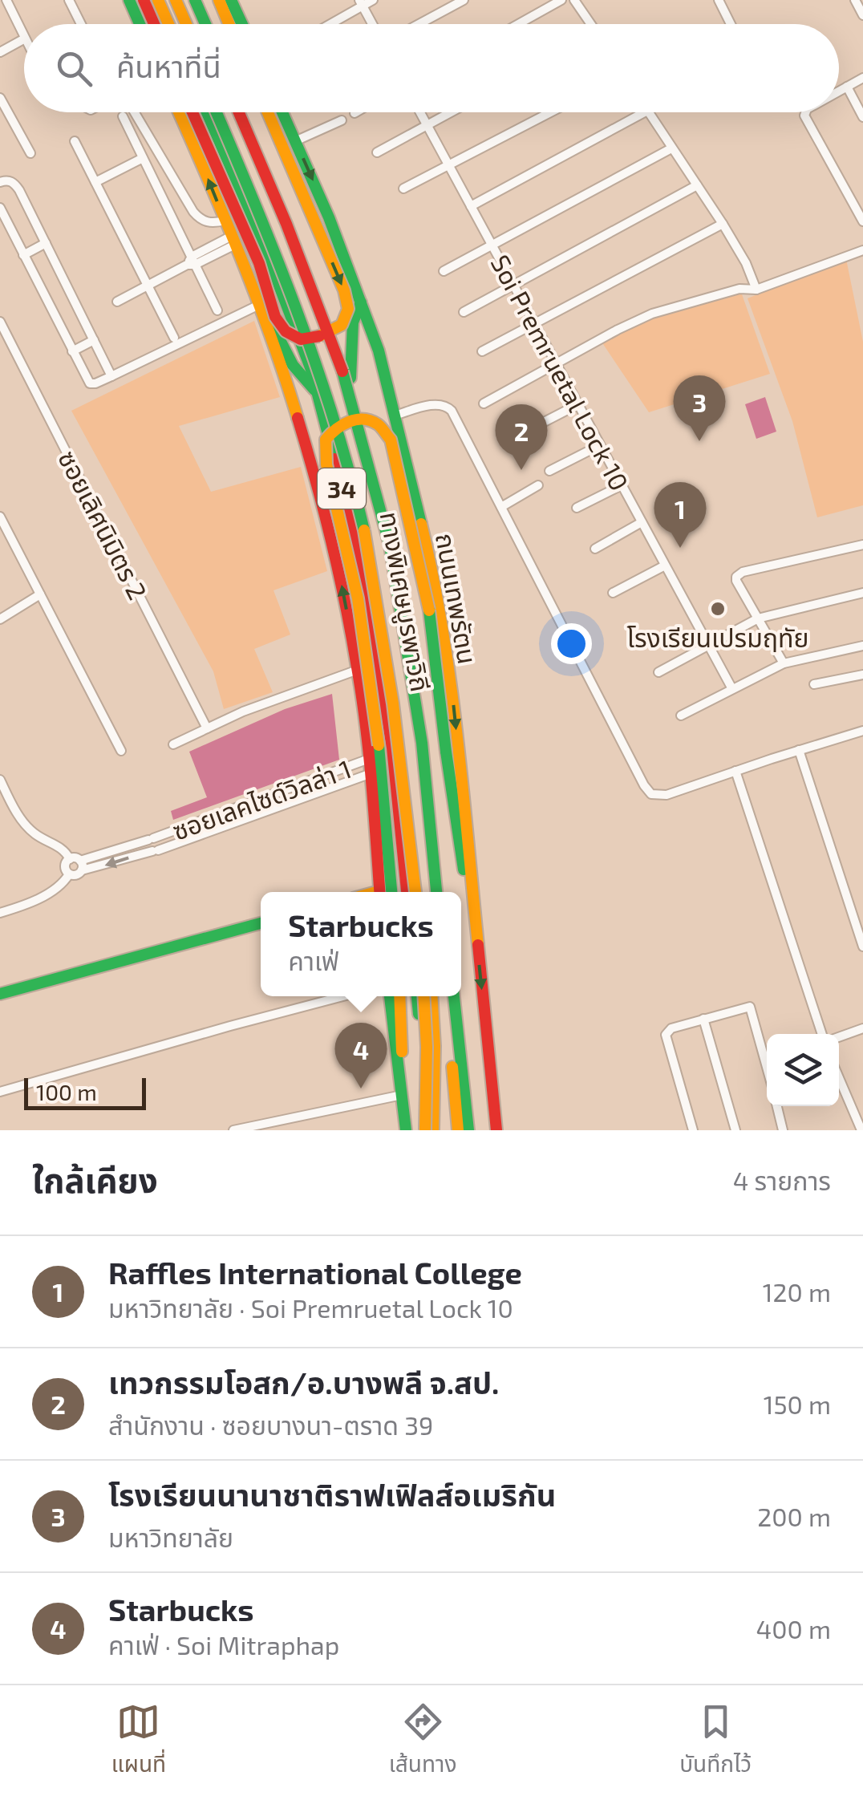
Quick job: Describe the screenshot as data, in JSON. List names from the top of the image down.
{
  "streets": {
    "main road": ["34", "ถนนเทพรัตน", "ทางพิเศษบูรพาวิถี"],
    "street": ["Soi Premruetal Lock 10", "ซอยเลิศนิมิตร 2", "ซอยเลคไซด์วิลล่า 1"]
  },
  "crossings": [
    ["34", "ซอยเลคไซด์วิลล่า 1"]
  ],
  "places": ["โรงเรียนเปรมฤทัย"],
  "scale_bar": "100 m",
  "page": {
    "search": "ค้นหาที่นี่",
    "pins": [
      "3",
      "2",
      "1",
      "4"
    ],
    "popup": ["Starbucks", "คาเฟ่"],
    "scale": "100 m",
    "heading": ["ใกล้เคียง", "4 รายการ"],
    "list": [
      {
        "mark": "1",
        "name": "Raffles International College",
        "note": "มหาวิทยาลัย · Soi Premruetal Lock 10",
        "value": "120 m"
      },
      {
        "mark": "2",
        "name": "เทวกรรมโอสก/อ.บางพลี จ.สป.",
        "note": "สำนักงาน · ซอยบางนา-ตราด 39",
        "value": "150 m"
      },
      {
        "mark": "3",
        "name": "โรงเรียนนานาชาติราฟเฟิลส์อเมริกัน",
        "note": "มหาวิทยาลัย",
        "value": "200 m"
      },
      {
        "mark": "4",
        "name": "Starbucks",
        "note": "คาเฟ่ · Soi Mitraphap",
        "value": "400 m"
      }
    ],
    "nav": ["แผนที่", "เส้นทาง", "บันทึกไว้"]
  }
}
